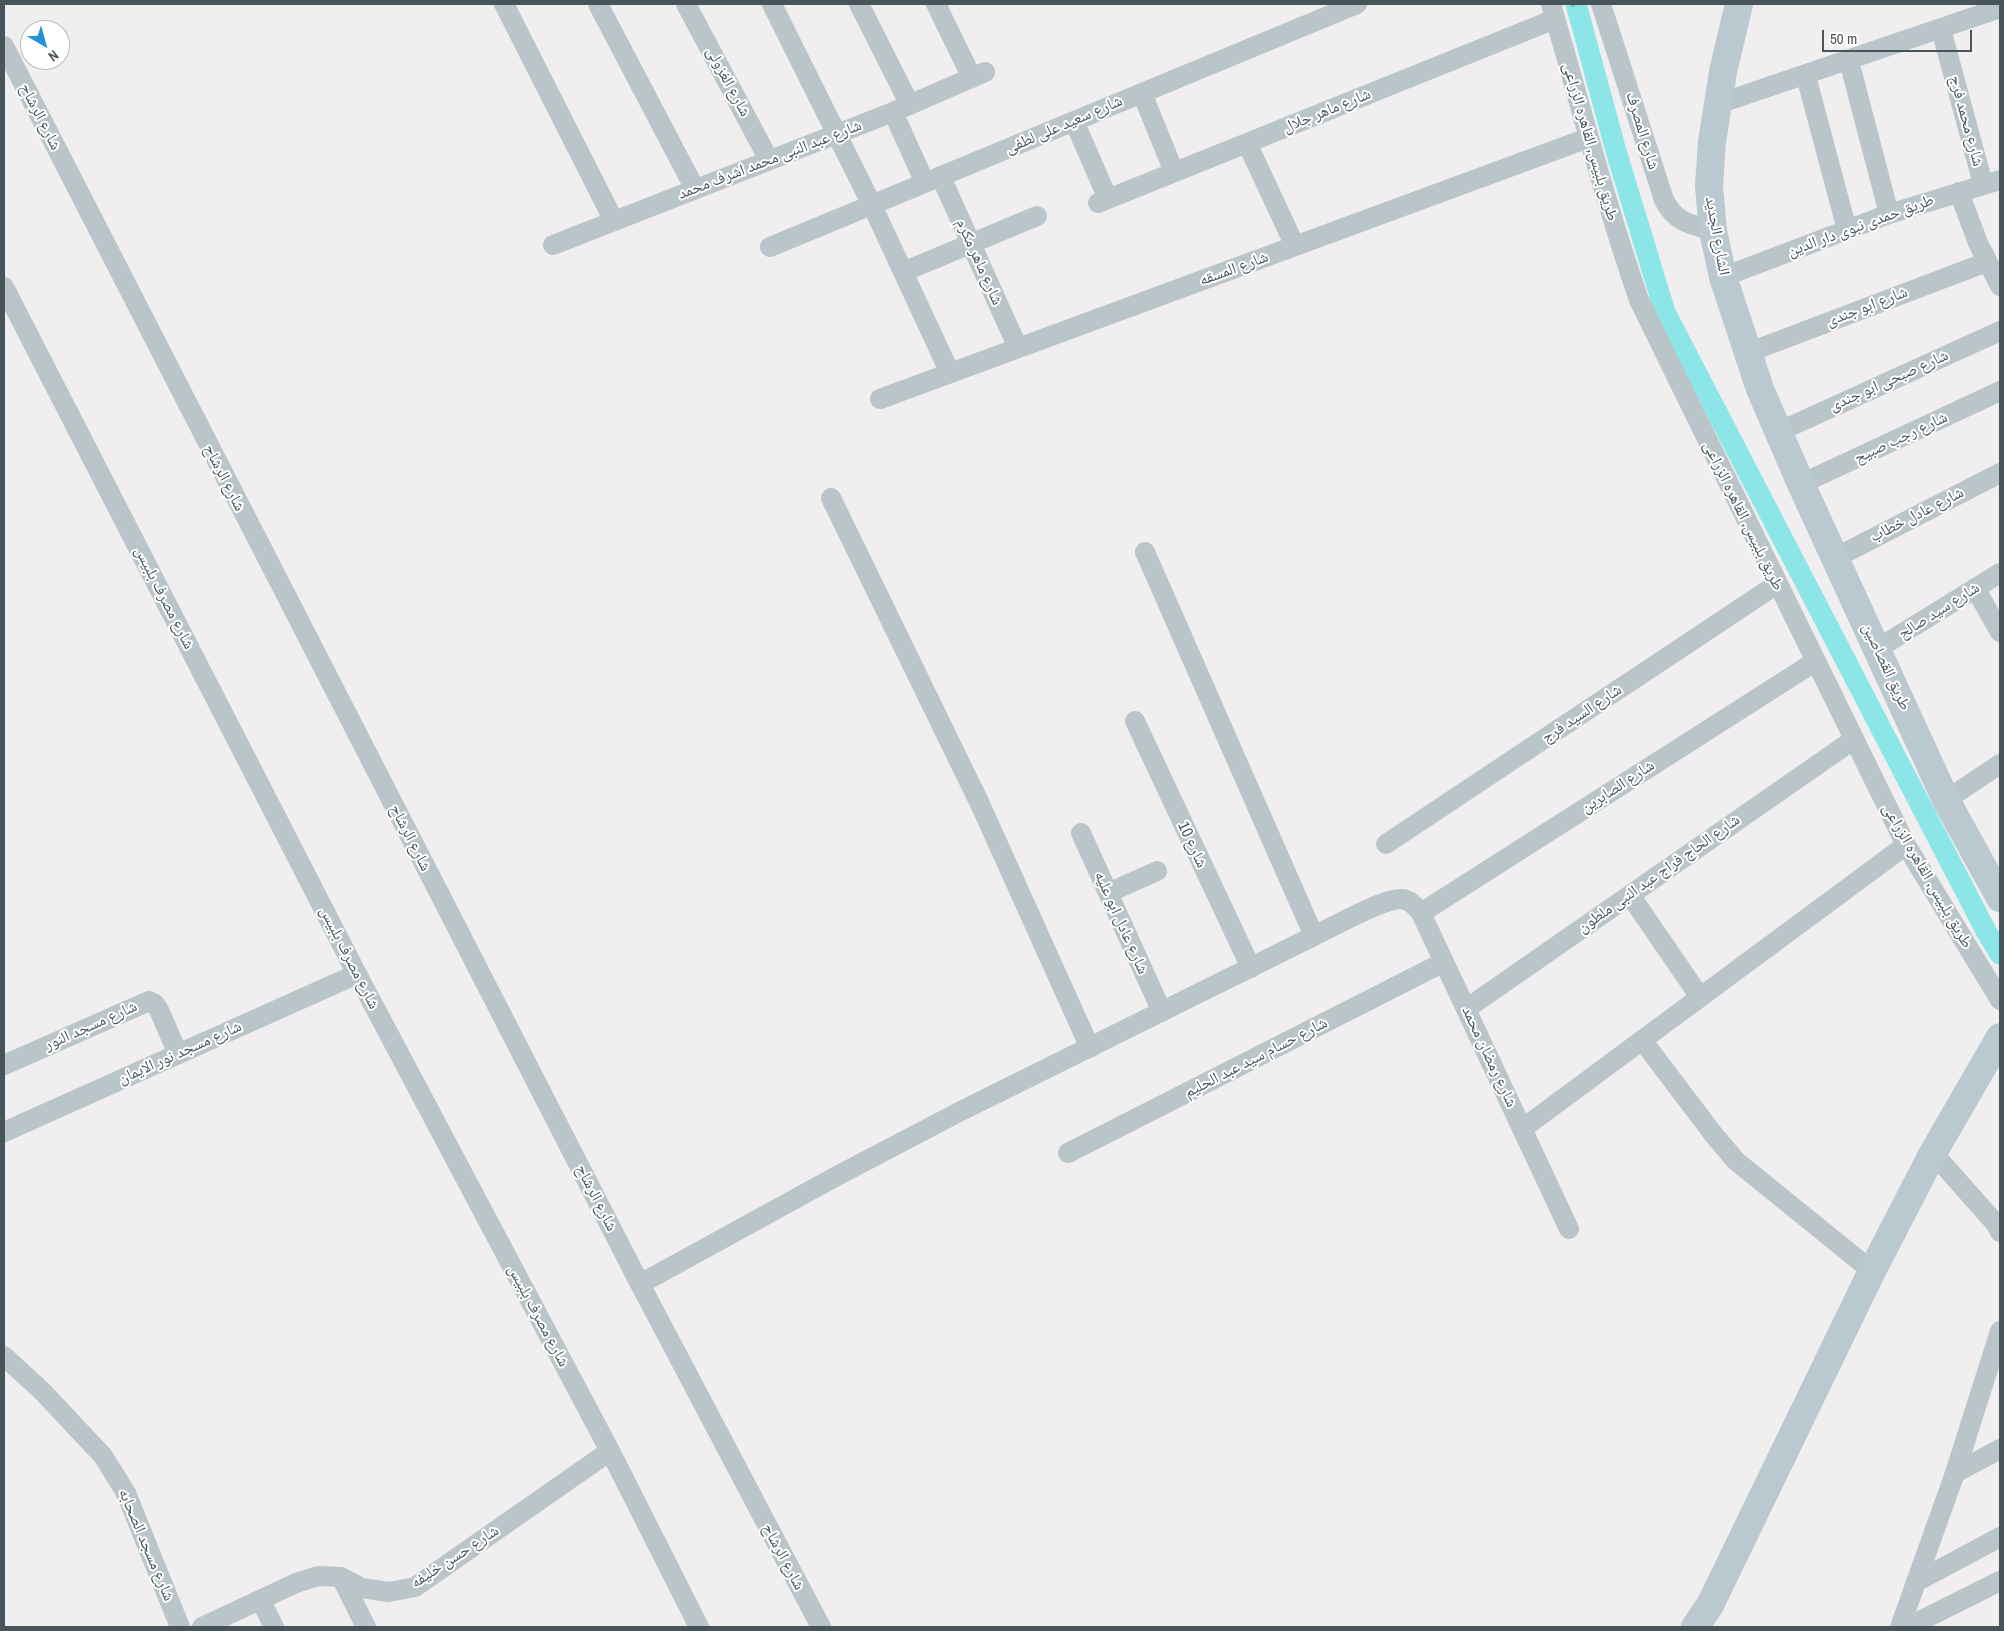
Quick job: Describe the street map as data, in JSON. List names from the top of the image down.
{
  "streets": {
    "street": [
      "شارع الغزولى",
      "شارع ماهر جلال",
      "شارع الرشاح",
      "شارع محمد فرج",
      "شارع سعيد على لطفى",
      "شارع المصرف",
      "طريق بلبيس, القاهره الزراعى",
      "شارع عبد النبى محمد اشرف محمد",
      "طريق حمدى نبوى دار الدين",
      "الشارع الجديد",
      "شارع ماهر مكرم",
      "شارع المسقه",
      "شارع ابو جندى",
      "شارع صبحى ابو جندى",
      "شارع رجب صبيح",
      "شارع عادل خطاب",
      "شارع مصرف بلبيس",
      "شارع سيد صالح",
      "طريق القصاصين",
      "شارع السيد فرج",
      "شارع الصابرين",
      "شارع 10",
      "شارع الحاج فراج عبد النبى ملطون",
      "شارع عادل ابو عليه",
      "شارع مسجد النور",
      "شارع مسجد نور الايمان",
      "شارع رمضان محمد",
      "شارع حسام سيد عبد الحليم",
      "شارع مسجد الصحابه",
      "شارع حسن خليفه"
    ]
  },
  "crossings": [
    ["شارع الغزولى", "شارع عبد النبى محمد اشرف محمد"],
    ["شارع ماهر جلال", "شارع سعيد على لطفى"],
    ["شارع ماهر جلال", "طريق بلبيس, القاهره الزراعى"],
    ["شارع محمد فرج", "طريق حمدى نبوى دار الدين"],
    ["شارع سعيد على لطفى", "شارع ماهر مكرم"],
    ["شارع المصرف", "الشارع الجديد"],
    ["طريق بلبيس, القاهره الزراعى", "شارع المسقه"],
    ["طريق بلبيس, القاهره الزراعى", "شارع السيد فرج"],
    ["طريق بلبيس, القاهره الزراعى", "شارع الصابرين"],
    ["طريق بلبيس, القاهره الزراعى", "شارع الحاج فراج عبد النبى ملطون"],
    ["شارع عبد النبى محمد اشرف محمد", "شارع ماهر مكرم"],
    ["طريق حمدى نبوى دار الدين", "الشارع الجديد"],
    ["الشارع الجديد", "شارع ابو جندى"],
    ["الشارع الجديد", "شارع صبحى ابو جندى"],
    ["الشارع الجديد", "طريق القصاصين"],
    ["شارع ماهر مكرم", "شارع المسقه"],
    ["شارع صبحى ابو جندى", "طريق القصاصين"],
    ["شارع رجب صبيح", "طريق القصاصين"],
    ["شارع عادل خطاب", "طريق القصاصين"],
    ["شارع مصرف بلبيس", "شارع مسجد نور الايمان"],
    ["شارع مصرف بلبيس", "شارع حسن خليفه"],
    ["شارع سيد صالح", "طريق القصاصين"],
    ["شارع الصابرين", "شارع رمضان محمد"],
    ["شارع الحاج فراج عبد النبى ملطون", "شارع رمضان محمد"],
    ["شارع مسجد النور", "شارع مسجد نور الايمان"],
    ["شارع رمضان محمد", "شارع حسام سيد عبد الحليم"]
  ],
  "scale_bar": "50 m",
  "north": "bottom right"
}
